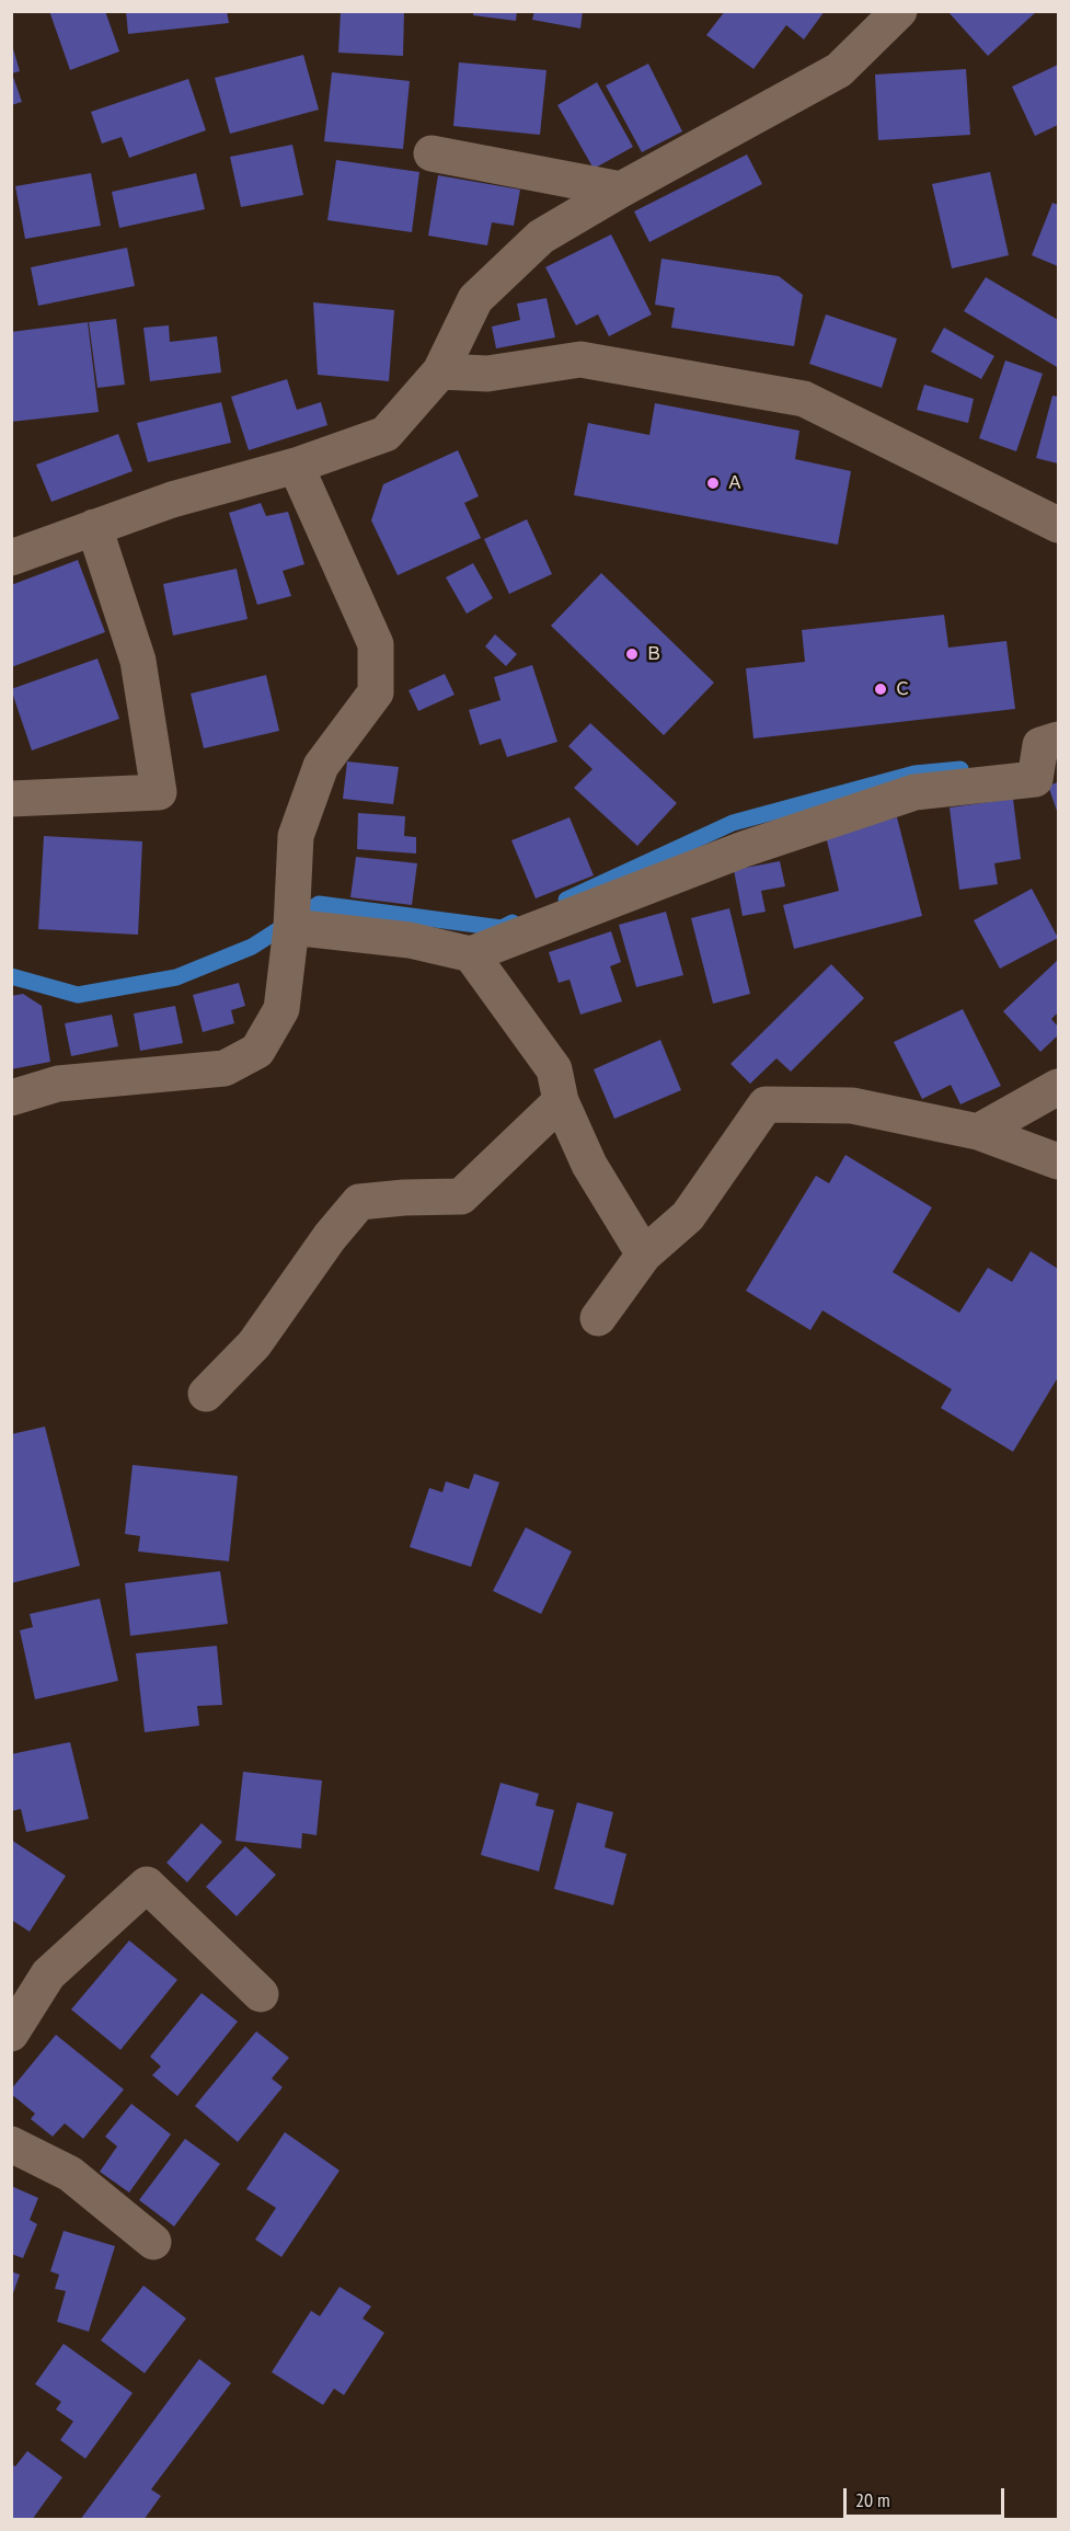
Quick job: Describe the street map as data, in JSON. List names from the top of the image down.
{
  "places": ["Ａ", "Ｂ", "Ｃ"],
  "scale_bar": "20 m"
}
